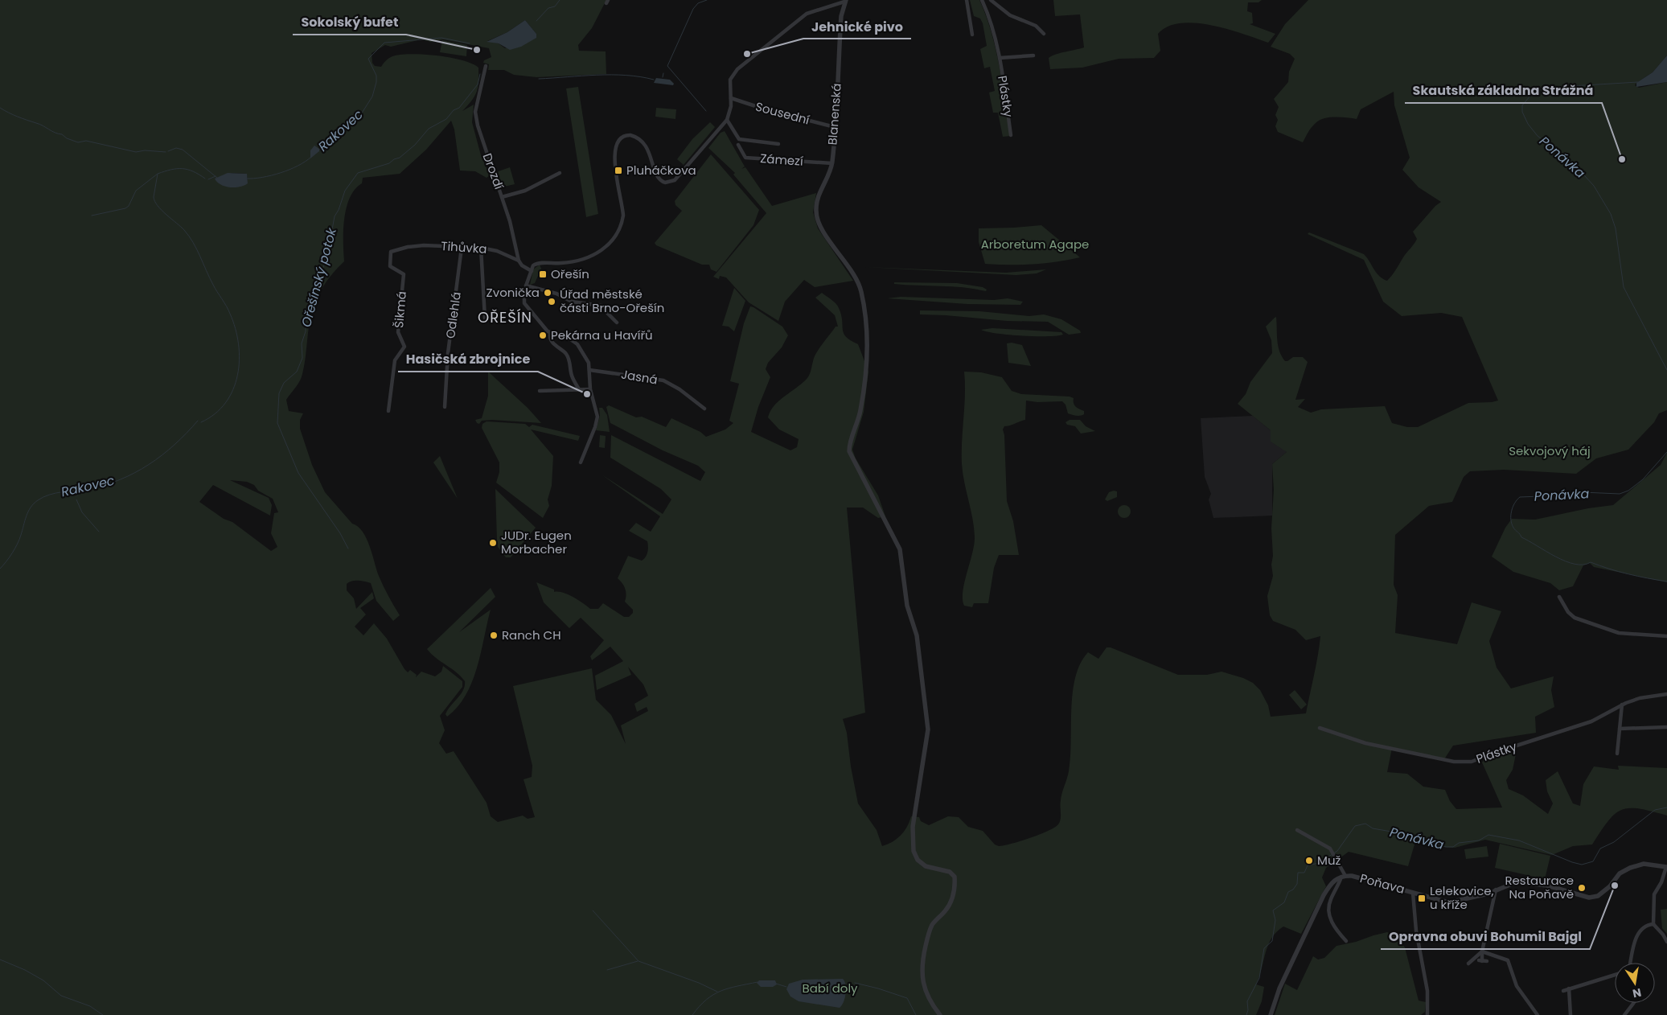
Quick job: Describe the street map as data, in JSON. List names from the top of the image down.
{
  "streets": {
    "street": [
      "Plástky",
      "Sousední",
      "Blanenská",
      "Zámezí",
      "Drozdí",
      "Tihůvka",
      "Šikmá",
      "Odlehlá",
      "Jasná",
      "Poňava"
    ]
  },
  "crossings": [
    ["Sousední", "Blanenská"],
    ["Blanenská", "Zámezí"],
    ["Drozdí", "Tihůvka"],
    ["Tihůvka", "Šikmá"],
    ["Tihůvka", "Odlehlá"]
  ],
  "districts": ["OŘEŠÍN"],
  "water": ["Rakovec", "Ponávka", "Ořešínský potok"],
  "parks": ["Arboretum Agape", "Sekvojový háj", "Babí doly"],
  "places": {
    "other": [
      "Sokolský bufet",
      "Jehnické pivo",
      "Skautská základna Strážná",
      "Zvonička",
      "Úřad městské části Brno-Ořešín",
      "Pekárna u Havířů",
      "Hasičská zbrojnice",
      "JUDr. Eugen Morbacher",
      "Ranch CH",
      "Muž",
      "Opravna obuvi Bohumil Bajgl",
      "Restaurace Na Poňavě"
    ],
    "transit": ["Pluháčkova", "Ořešín", "Lelekovice, u kříže"]
  },
  "north": "bottom"
}
